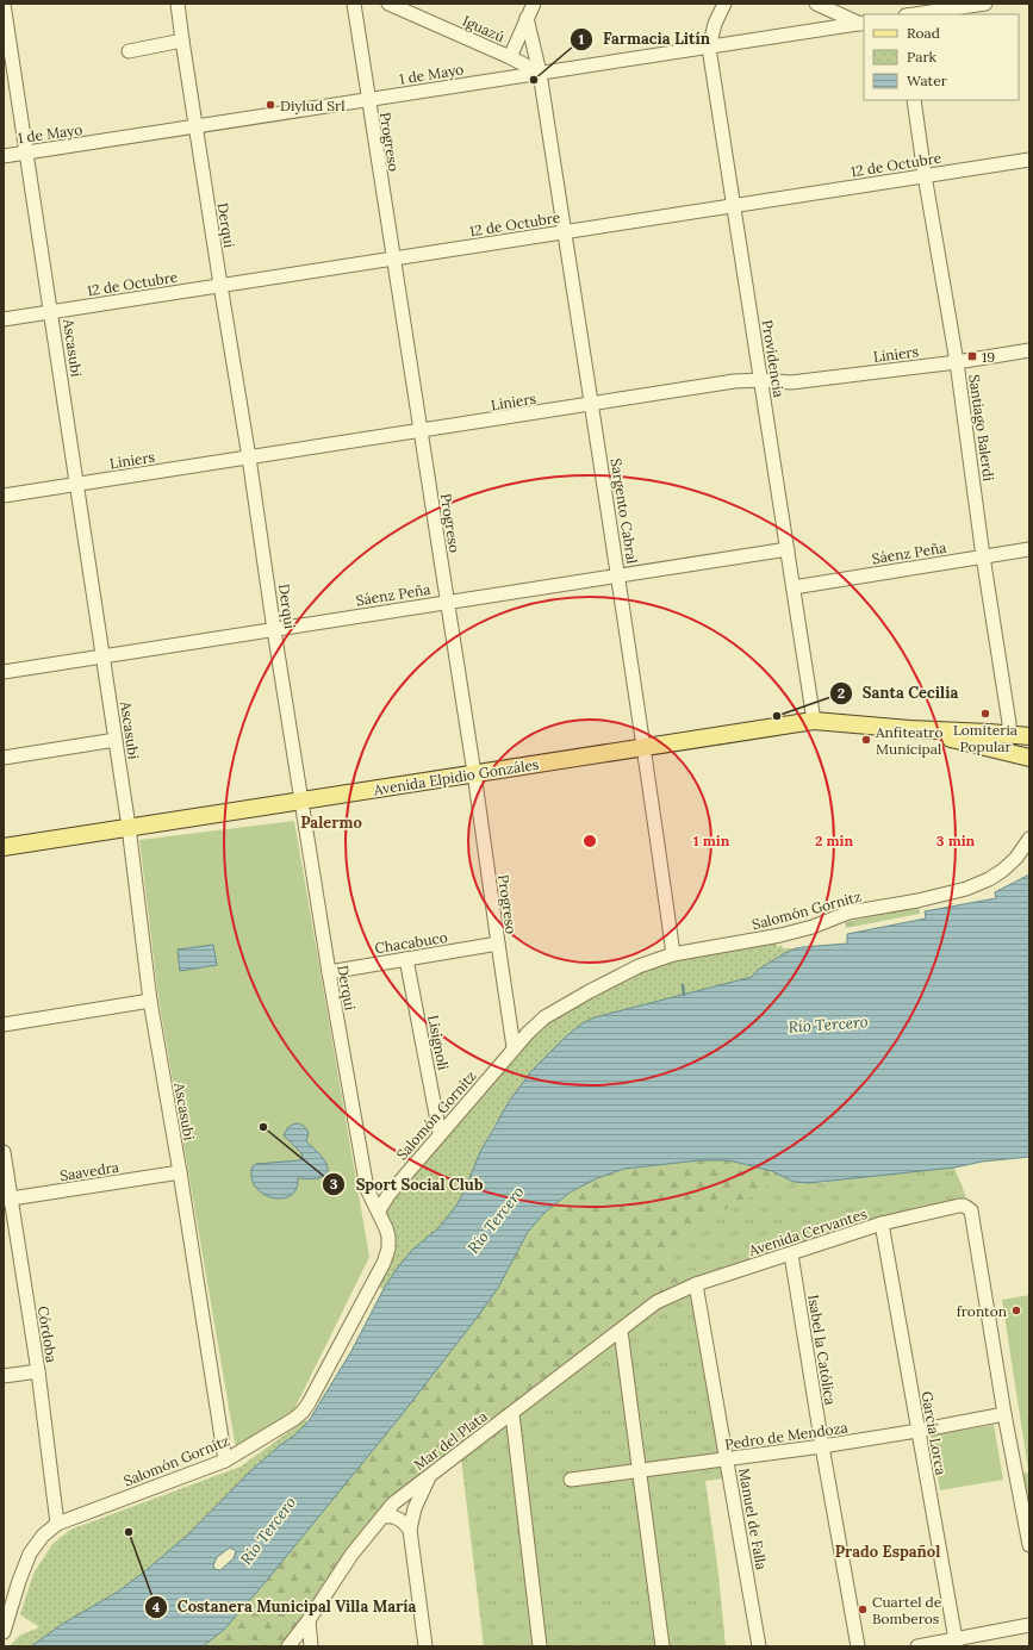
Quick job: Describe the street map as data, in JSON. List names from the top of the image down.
{
  "streets": {
    "main road": ["Avenida Elpidio Gonzáles"],
    "street": [
      "Iguazú",
      "1 de Mayo",
      "Progreso",
      "12 de Octubre",
      "Derqui",
      "Ascasubi",
      "Liniers",
      "Providencia",
      "Santiago Balerdi",
      "Sargento Cabral",
      "Sáenz Peña",
      "Salomón Gornitz",
      "Chacabuco",
      "Lisignoli",
      "Saavedra",
      "Avenida Cervantes",
      "Córdoba",
      "Isabel la Católica",
      "García Lorca",
      "Pedro de Mendoza",
      "Mar del Plata",
      "Manuel de Falla"
    ]
  },
  "crossings": [
    ["Iguazú", "1 de Mayo"],
    ["Iguazú", "Sargento Cabral"],
    ["1 de Mayo", "Progreso"],
    ["1 de Mayo", "Derqui"],
    ["1 de Mayo", "Ascasubi"],
    ["1 de Mayo", "Providencia"],
    ["1 de Mayo", "Sargento Cabral"],
    ["Progreso", "12 de Octubre"],
    ["Progreso", "Liniers"],
    ["Progreso", "Sáenz Peña"],
    ["Progreso", "Avenida Elpidio Gonzáles"],
    ["Progreso", "Salomón Gornitz"],
    ["Progreso", "Chacabuco"],
    ["12 de Octubre", "Derqui"],
    ["12 de Octubre", "Ascasubi"],
    ["12 de Octubre", "Providencia"],
    ["12 de Octubre", "Santiago Balerdi"],
    ["12 de Octubre", "Sargento Cabral"],
    ["Derqui", "Liniers"],
    ["Derqui", "Sáenz Peña"],
    ["Derqui", "Avenida Elpidio Gonzáles"],
    ["Derqui", "Salomón Gornitz"],
    ["Derqui", "Chacabuco"],
    ["Ascasubi", "Liniers"],
    ["Ascasubi", "Sáenz Peña"],
    ["Ascasubi", "Avenida Elpidio Gonzáles"],
    ["Ascasubi", "Salomón Gornitz"],
    ["Ascasubi", "Saavedra"],
    ["Liniers", "Providencia"],
    ["Liniers", "Santiago Balerdi"],
    ["Liniers", "Sargento Cabral"],
    ["Providencia", "Sáenz Peña"],
    ["Providencia", "Avenida Elpidio Gonzáles"],
    ["Santiago Balerdi", "Sáenz Peña"],
    ["Santiago Balerdi", "Avenida Elpidio Gonzáles"],
    ["Sargento Cabral", "Sáenz Peña"],
    ["Sargento Cabral", "Avenida Elpidio Gonzáles"],
    ["Sargento Cabral", "Salomón Gornitz"],
    ["Salomón Gornitz", "Lisignoli"],
    ["Salomón Gornitz", "Córdoba"],
    ["Chacabuco", "Lisignoli"],
    ["Saavedra", "Córdoba"],
    ["Avenida Cervantes", "Isabel la Católica"],
    ["Avenida Cervantes", "García Lorca"],
    ["Avenida Cervantes", "Pedro de Mendoza"],
    ["Avenida Cervantes", "Mar del Plata"],
    ["Avenida Cervantes", "Manuel de Falla"],
    ["Isabel la Católica", "Pedro de Mendoza"],
    ["García Lorca", "Pedro de Mendoza"],
    ["Pedro de Mendoza", "Manuel de Falla"]
  ],
  "districts": ["Palermo", "Prado Español"],
  "water": ["Río Tercero"],
  "places": {
    "other": [
      "Farmacia Litín",
      "Diylud Srl",
      "Lomiteria Popular",
      "Santa Cecilia",
      "Anfiteatro Municipal",
      "Sport Social Club",
      "fronton",
      "Costanera Municipal Villa María",
      "Cuartel de Bomberos"
    ],
    "transit": ["19"]
  },
  "legend": ["Road", "Park", "Water"],
  "rings": ["1 min", "2 min", "3 min"]
}
